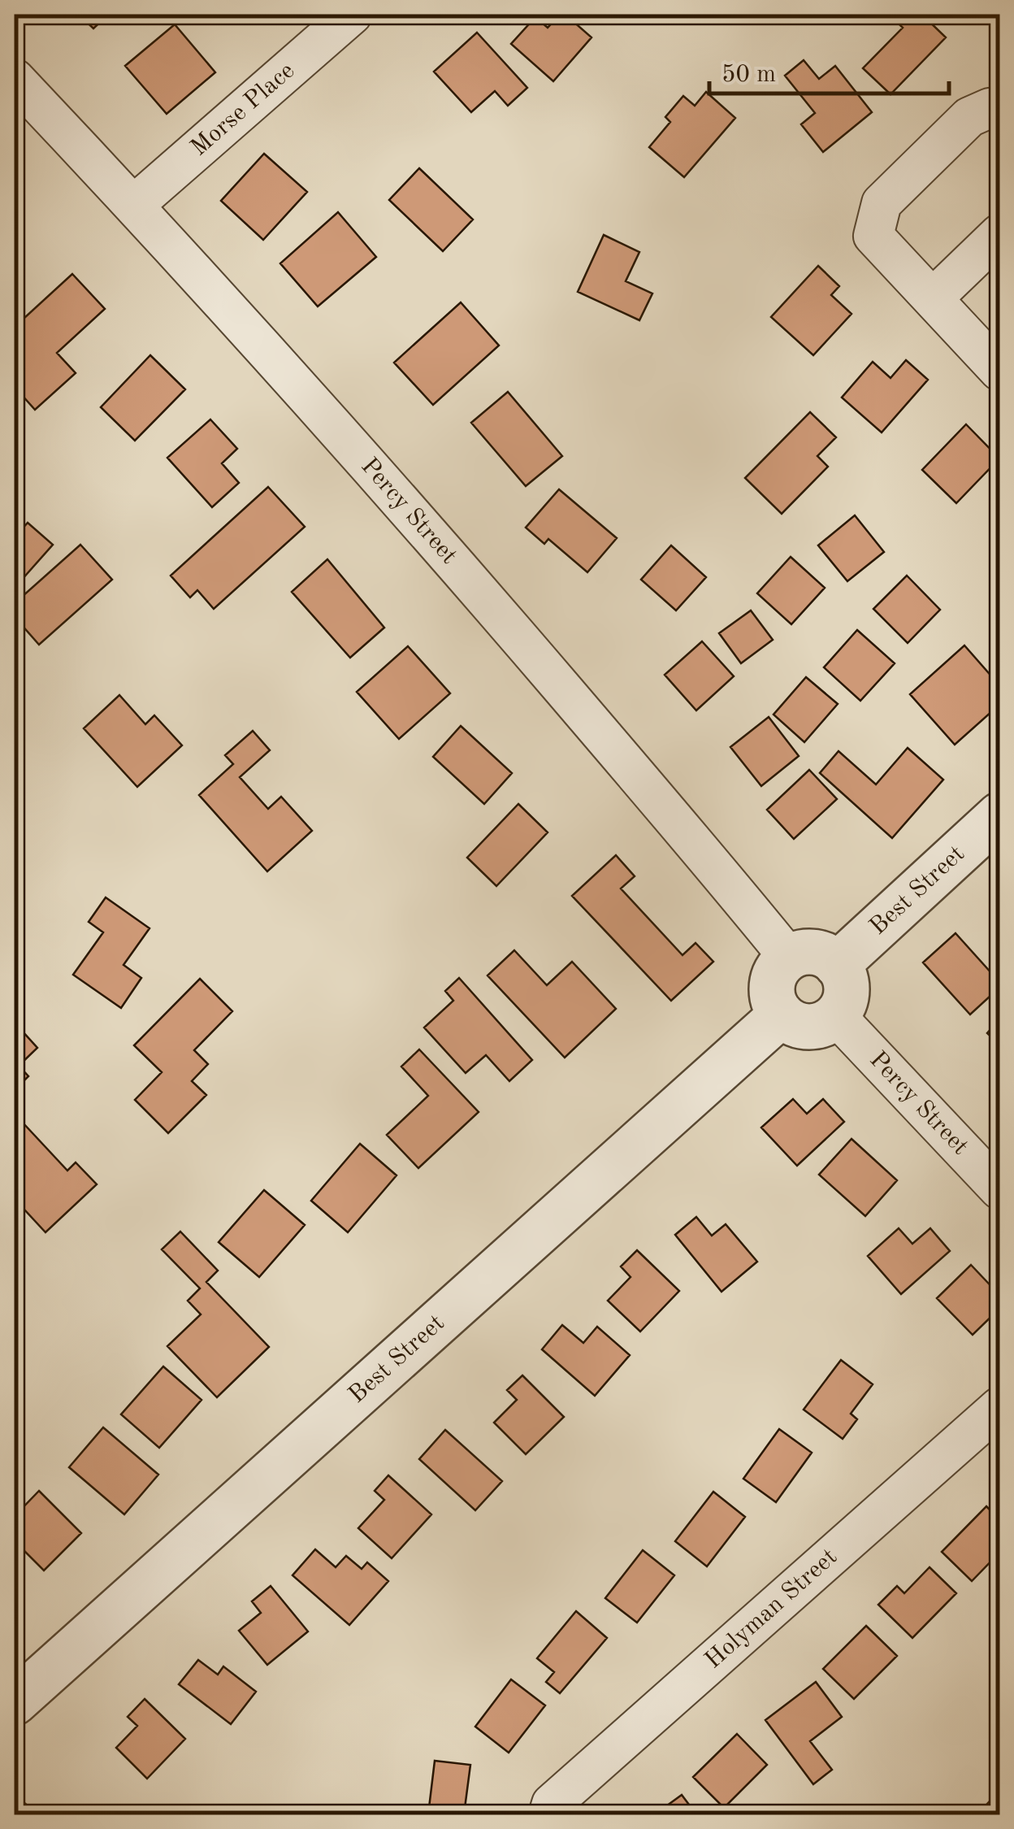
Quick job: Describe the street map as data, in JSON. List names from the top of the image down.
{
  "streets": {
    "street": [
      "Morse Place",
      "Percy Street",
      "Best Street",
      "Holyman Street"
    ]
  },
  "crossings": [
    ["Morse Place", "Percy Street"],
    ["Percy Street", "Best Street"]
  ],
  "scale_bar": "50 m"
}
